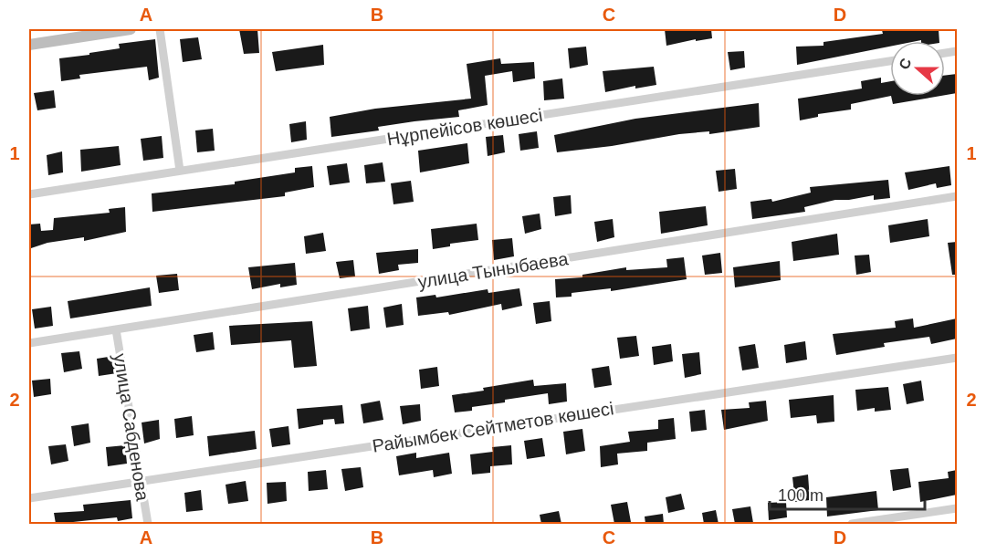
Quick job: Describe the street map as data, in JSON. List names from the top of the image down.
{
  "streets": {
    "street": [
      "Нұрпейісов көшесі",
      "улица Тыныбаева",
      "улица Сабденова",
      "Райымбек Сейтметов көшесі"
    ]
  },
  "crossings": [
    ["улица Тыныбаева", "улица Сабденова"],
    ["улица Сабденова", "Райымбек Сейтметов көшесі"]
  ],
  "scale_bar": "100 m",
  "north": "left",
  "grid": {
    "columns": [
      "A",
      "B",
      "C",
      "D"
    ],
    "rows": ["1", "2"]
  }
}
